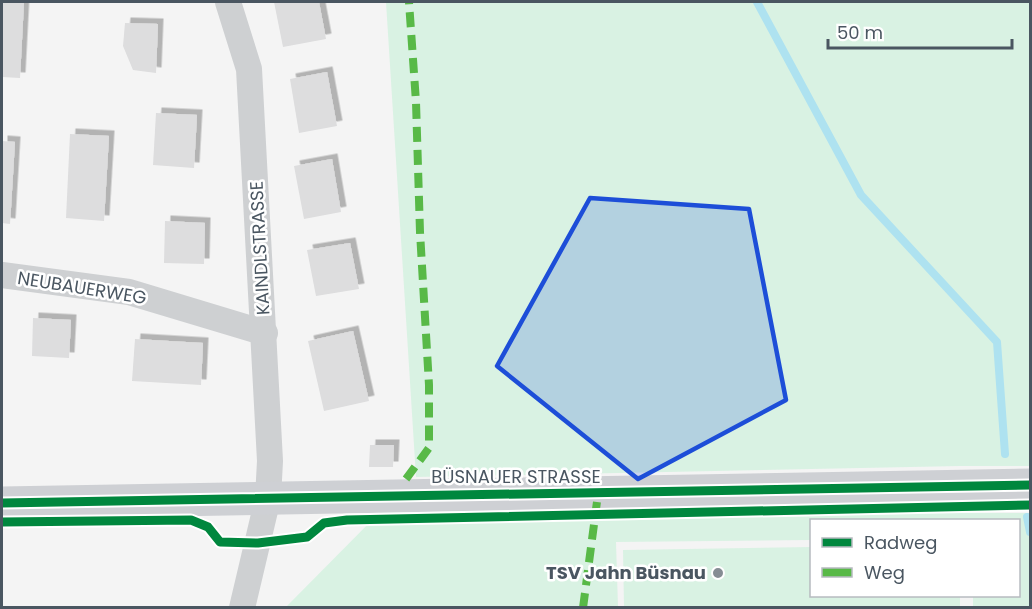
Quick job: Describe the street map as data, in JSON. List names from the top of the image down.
{
  "streets": {
    "street": ["KAINDLSTRASSE", "NEUBAUERWEG", "BÜSNAUER STRASSE"]
  },
  "crossings": [
    ["KAINDLSTRASSE", "NEUBAUERWEG"],
    ["KAINDLSTRASSE", "BÜSNAUER STRASSE"]
  ],
  "places": ["TSV Jahn Büsnau"],
  "legend": ["Radweg", "Weg"],
  "scale_bar": "50 m"
}
